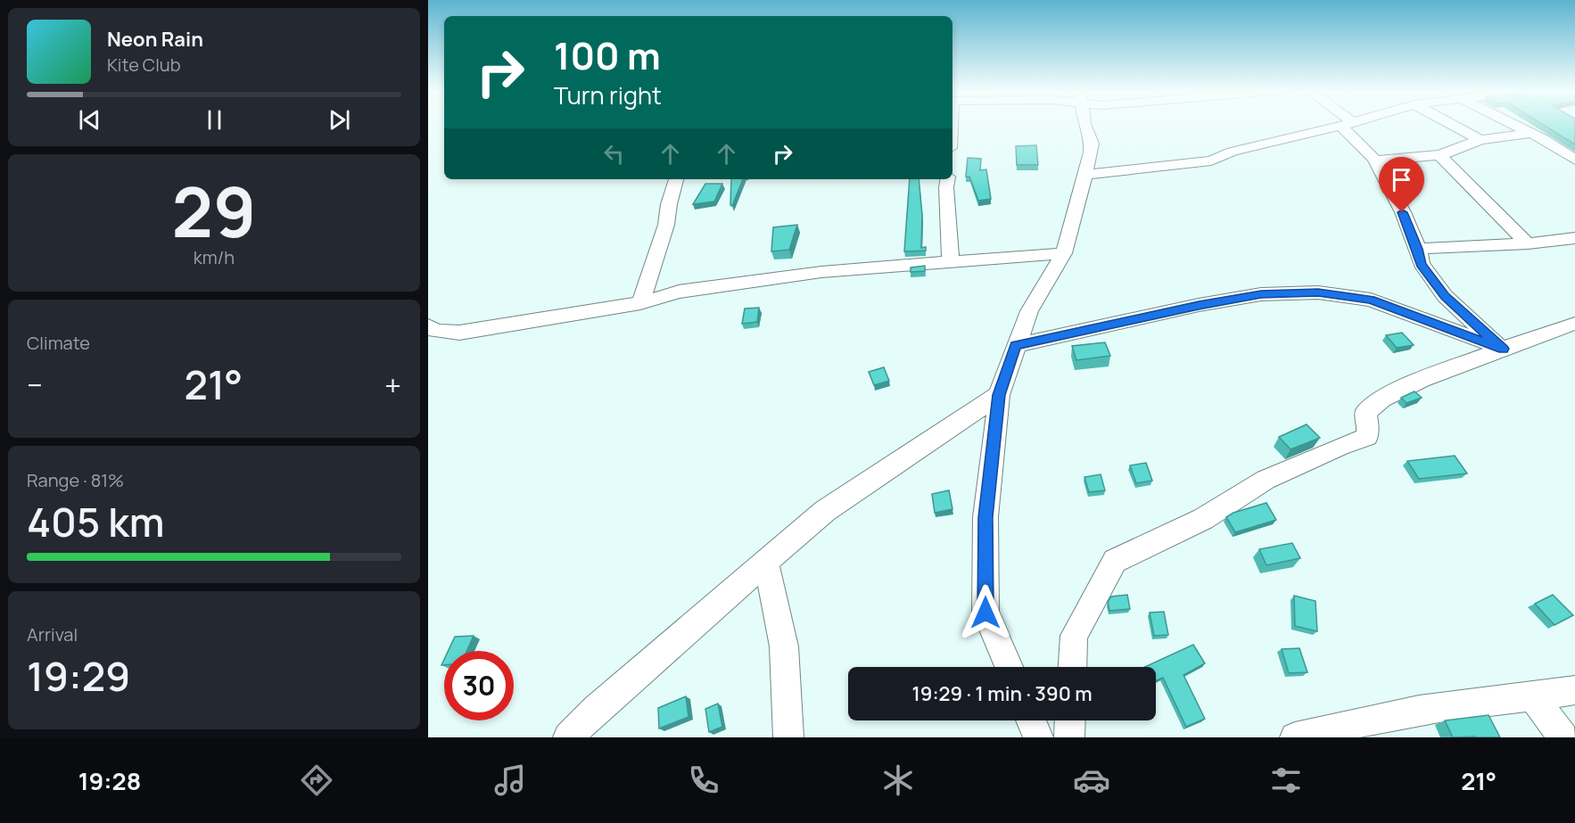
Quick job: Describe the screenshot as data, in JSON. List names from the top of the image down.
{
  "page": {
    "turn": ["100 m", "Turn right"],
    "song": ["Neon Rain", "Kite Club"],
    "tile": [
      ["29", "km/h"],
      "Climate",
      ["Range · 81%", "405 km"],
      ["Arrival", "19:29"]
    ],
    "heat": ["−", "21°", "+"],
    "limit": "30",
    "trip": "19:29 · 1 min · 390 m",
    "tabs": ["19:28", "21°"]
  }
}
